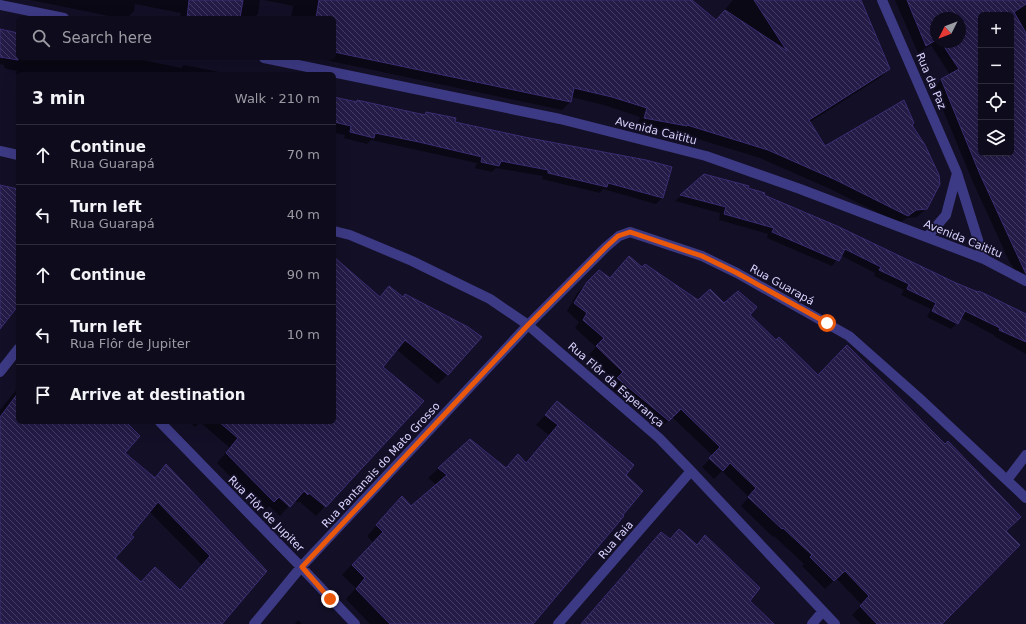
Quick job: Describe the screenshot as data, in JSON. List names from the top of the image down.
{
  "streets": {
    "street": [
      "Rua da Paz",
      "Avenida Caititu",
      "Rua Guarapá",
      "Rua Flôr da Esperança",
      "Rua Pantanais do Mato Grosso",
      "Rua Flôr de Jupiter",
      "Rua Faia"
    ]
  },
  "crossings": [
    ["Rua da Paz", "Avenida Caititu"],
    ["Rua Guarapá", "Rua Flôr da Esperança"],
    ["Rua Guarapá", "Rua Pantanais do Mato Grosso"],
    ["Rua Flôr da Esperança", "Rua Pantanais do Mato Grosso"],
    ["Rua Flôr da Esperança", "Rua Faia"],
    ["Rua Pantanais do Mato Grosso", "Rua Flôr de Jupiter"]
  ],
  "north": "bottom left",
  "page": {
    "map_buttons": ["+", "−"],
    "search": "Search here",
    "heading": ["3 min", "Walk · 210 m"],
    "list": [
      ["Continue", "Rua Guarapá", "70 m"],
      ["Turn left", "Rua Guarapá", "40 m"],
      ["Continue", "90 m"],
      ["Turn left", "Rua Flôr de Jupiter", "10 m"],
      "Arrive at destination"
    ]
  }
}
